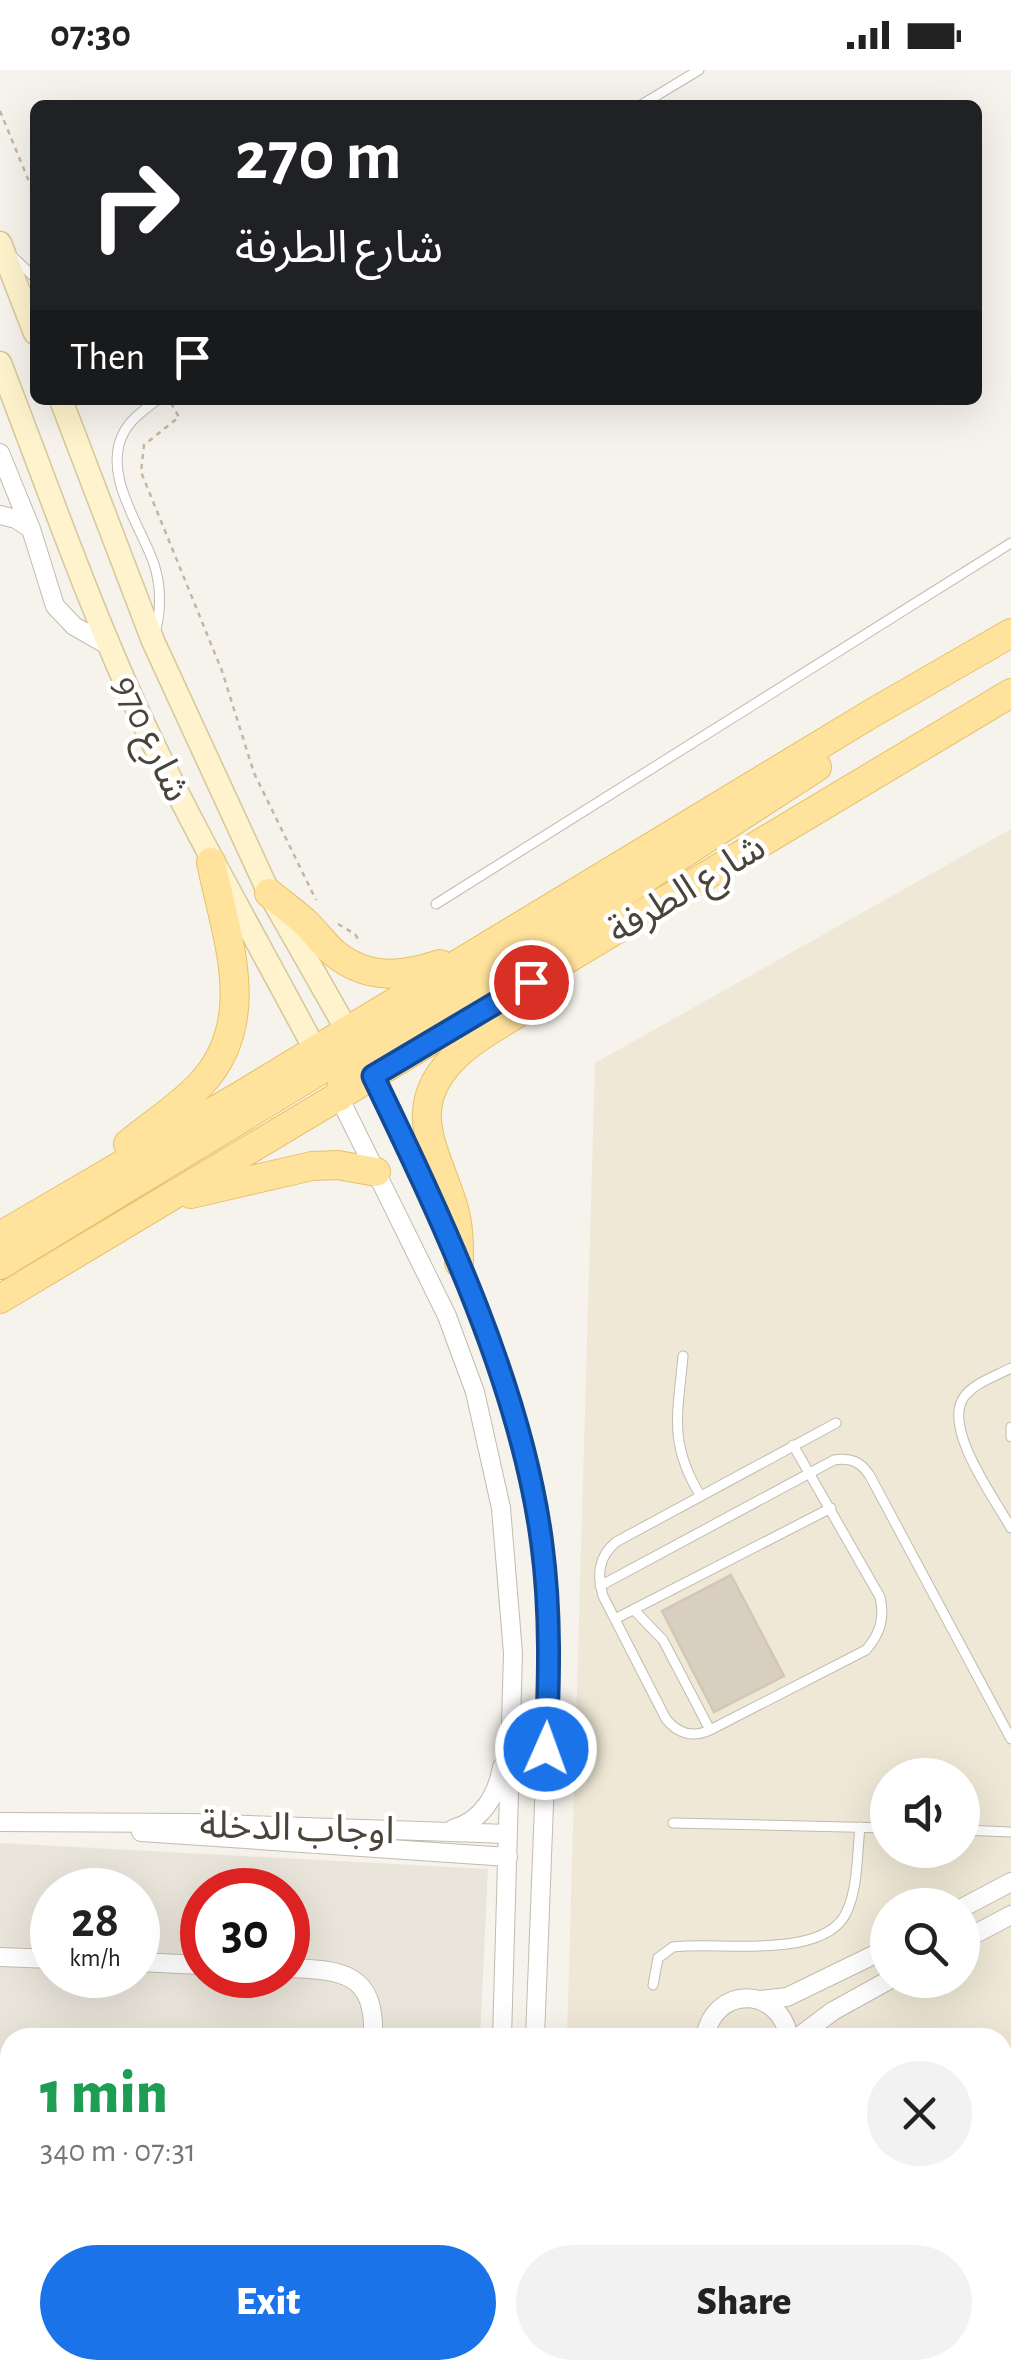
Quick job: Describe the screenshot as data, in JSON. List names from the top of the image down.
{
  "streets": {
    "main road": ["شارع 970", "شارع الطرفة"],
    "street": ["اوجاب الدخلة"]
  },
  "crossings": [
    ["شارع 970", "شارع الطرفة"]
  ],
  "page": {
    "status": "07:30",
    "turn": ["270 m", "شارع الطرفة"],
    "then": "Then",
    "speed": "28 km/h",
    "limit": "30",
    "heading": ["1 min", "340 m · 07:31"],
    "buttons": ["Exit", "Share"]
  }
}
